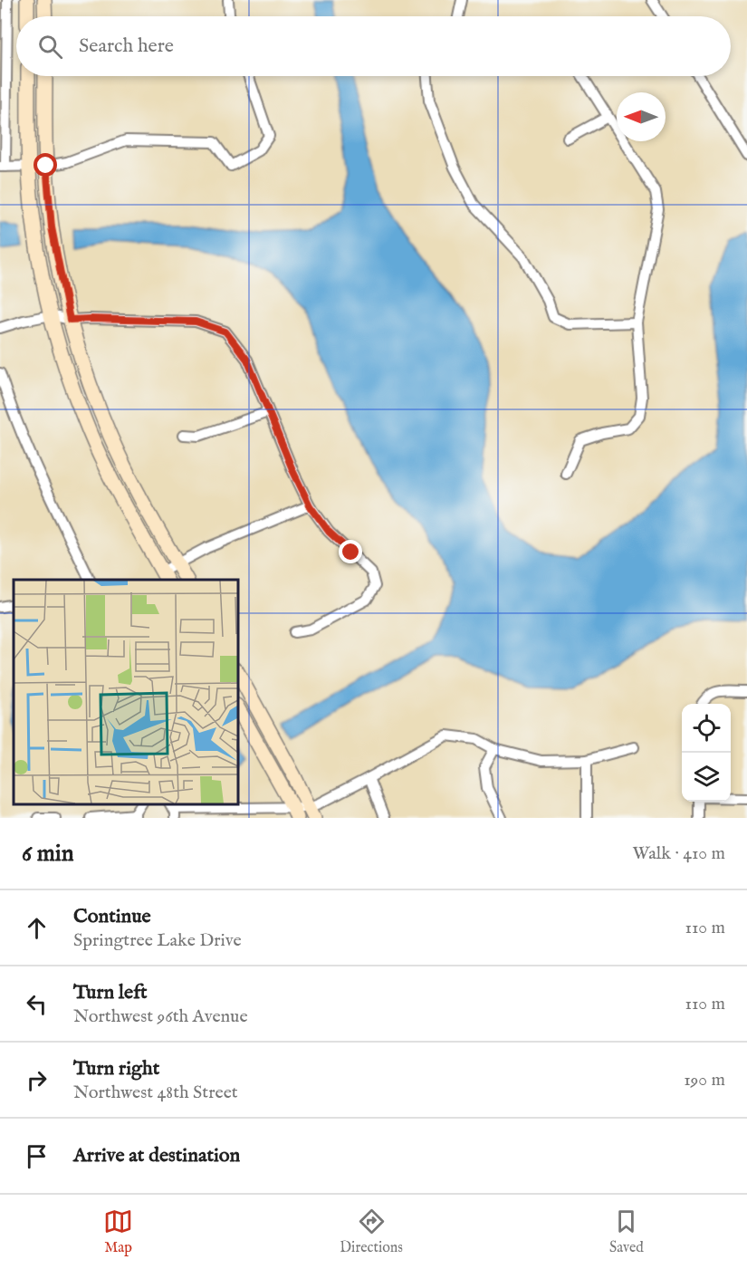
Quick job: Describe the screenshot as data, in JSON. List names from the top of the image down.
{
  "north": "left",
  "page": {
    "search": "Search here",
    "heading": ["6 min", "Walk · 410 m"],
    "list": [
      ["Continue", "Springtree Lake Drive", "110 m"],
      ["Turn left", "Northwest 96th Avenue", "110 m"],
      ["Turn right", "Northwest 48th Street", "190 m"],
      "Arrive at destination"
    ],
    "nav": ["Map", "Directions", "Saved"]
  }
}
